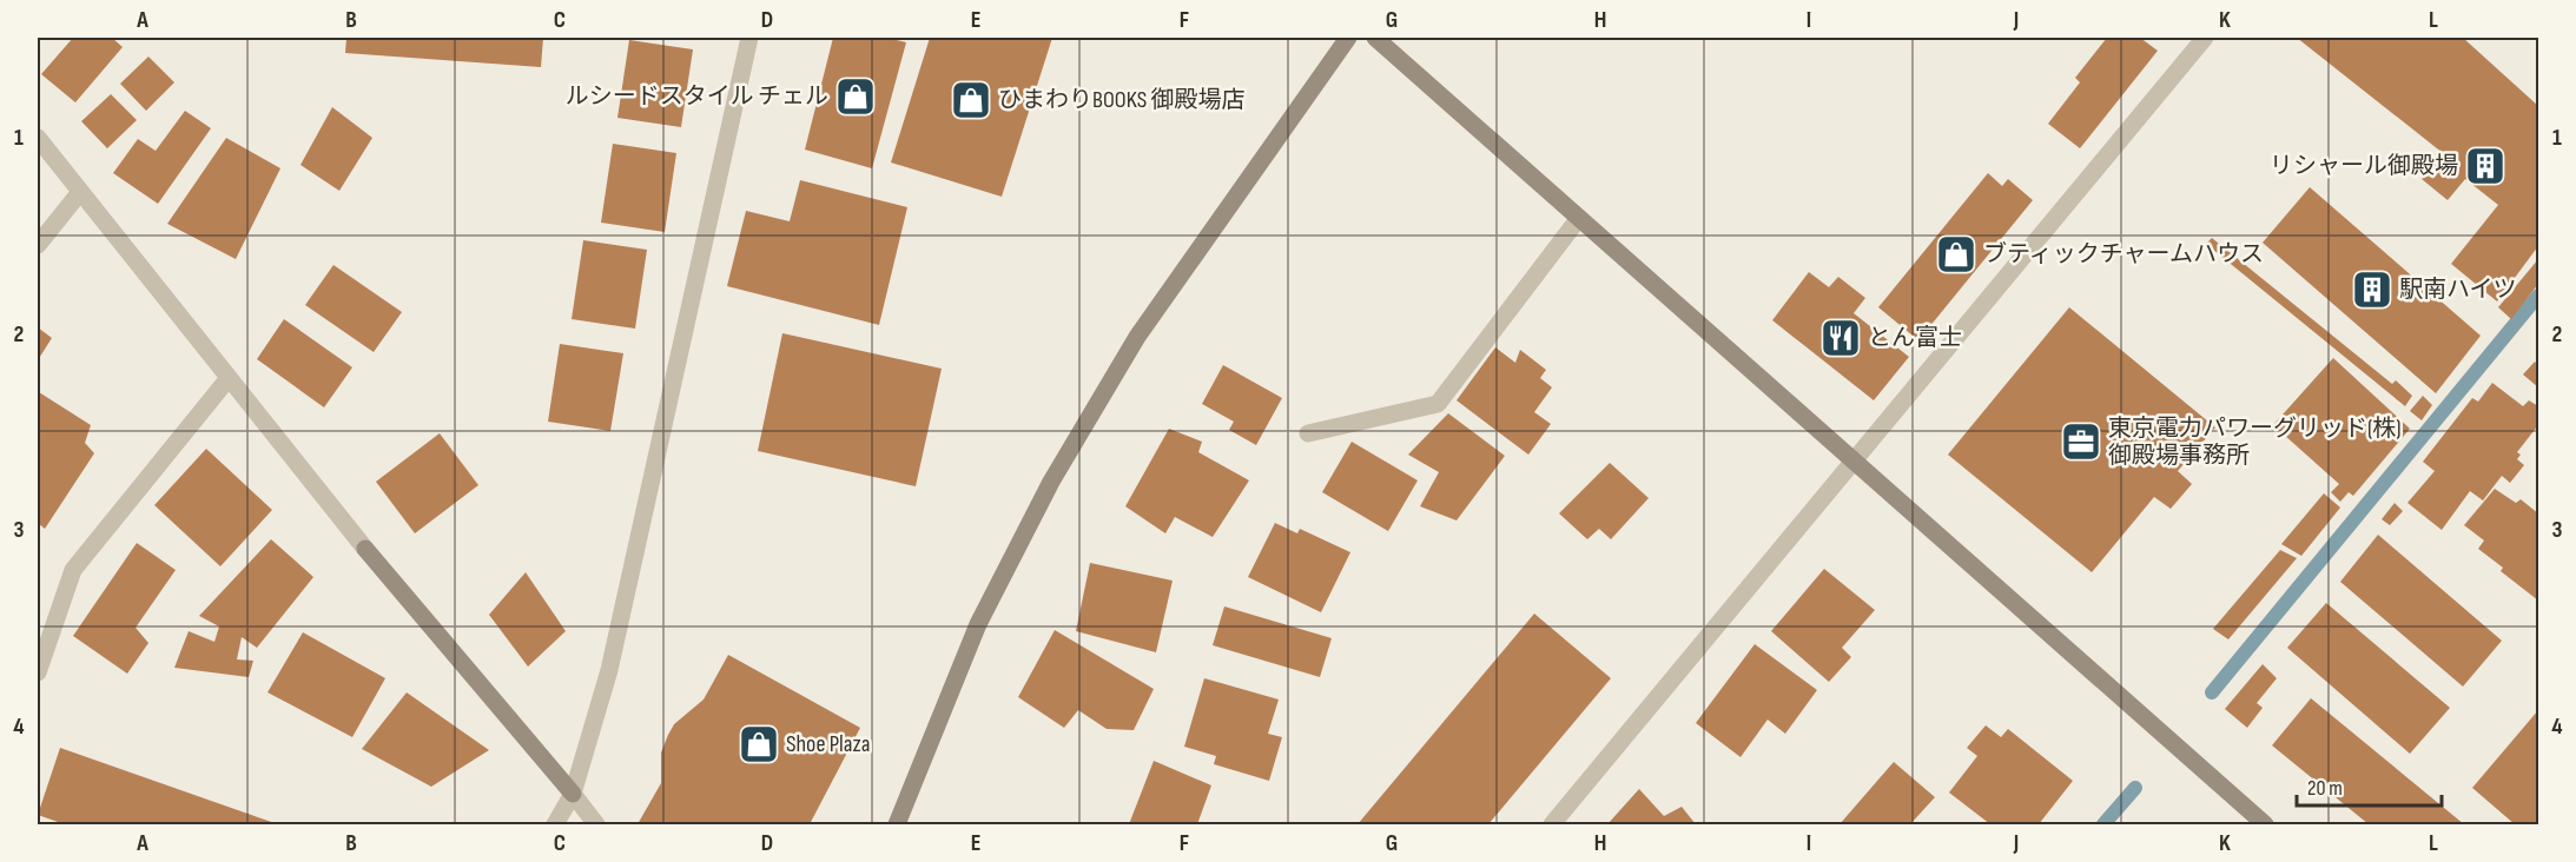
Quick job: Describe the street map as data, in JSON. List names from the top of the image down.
{
  "places": {
    "shop": [
      "ルシードスタイル チェル",
      "ひまわりBOOKS 御殿場店",
      "ブティックチャームハウス",
      "Shoe Plaza"
    ],
    "building": ["リシャール御殿場", "駅南ハイツ"],
    "restaurant": ["とん富士"],
    "office": ["東京電力パワーグリッド(株) 御殿場事務所"]
  },
  "scale_bar": "20 m",
  "grid": {
    "columns": [
      "A",
      "B",
      "C",
      "D",
      "E",
      "F",
      "G",
      "H",
      "I",
      "J",
      "K",
      "L"
    ],
    "rows": [
      "1",
      "2",
      "3",
      "4"
    ]
  }
}
